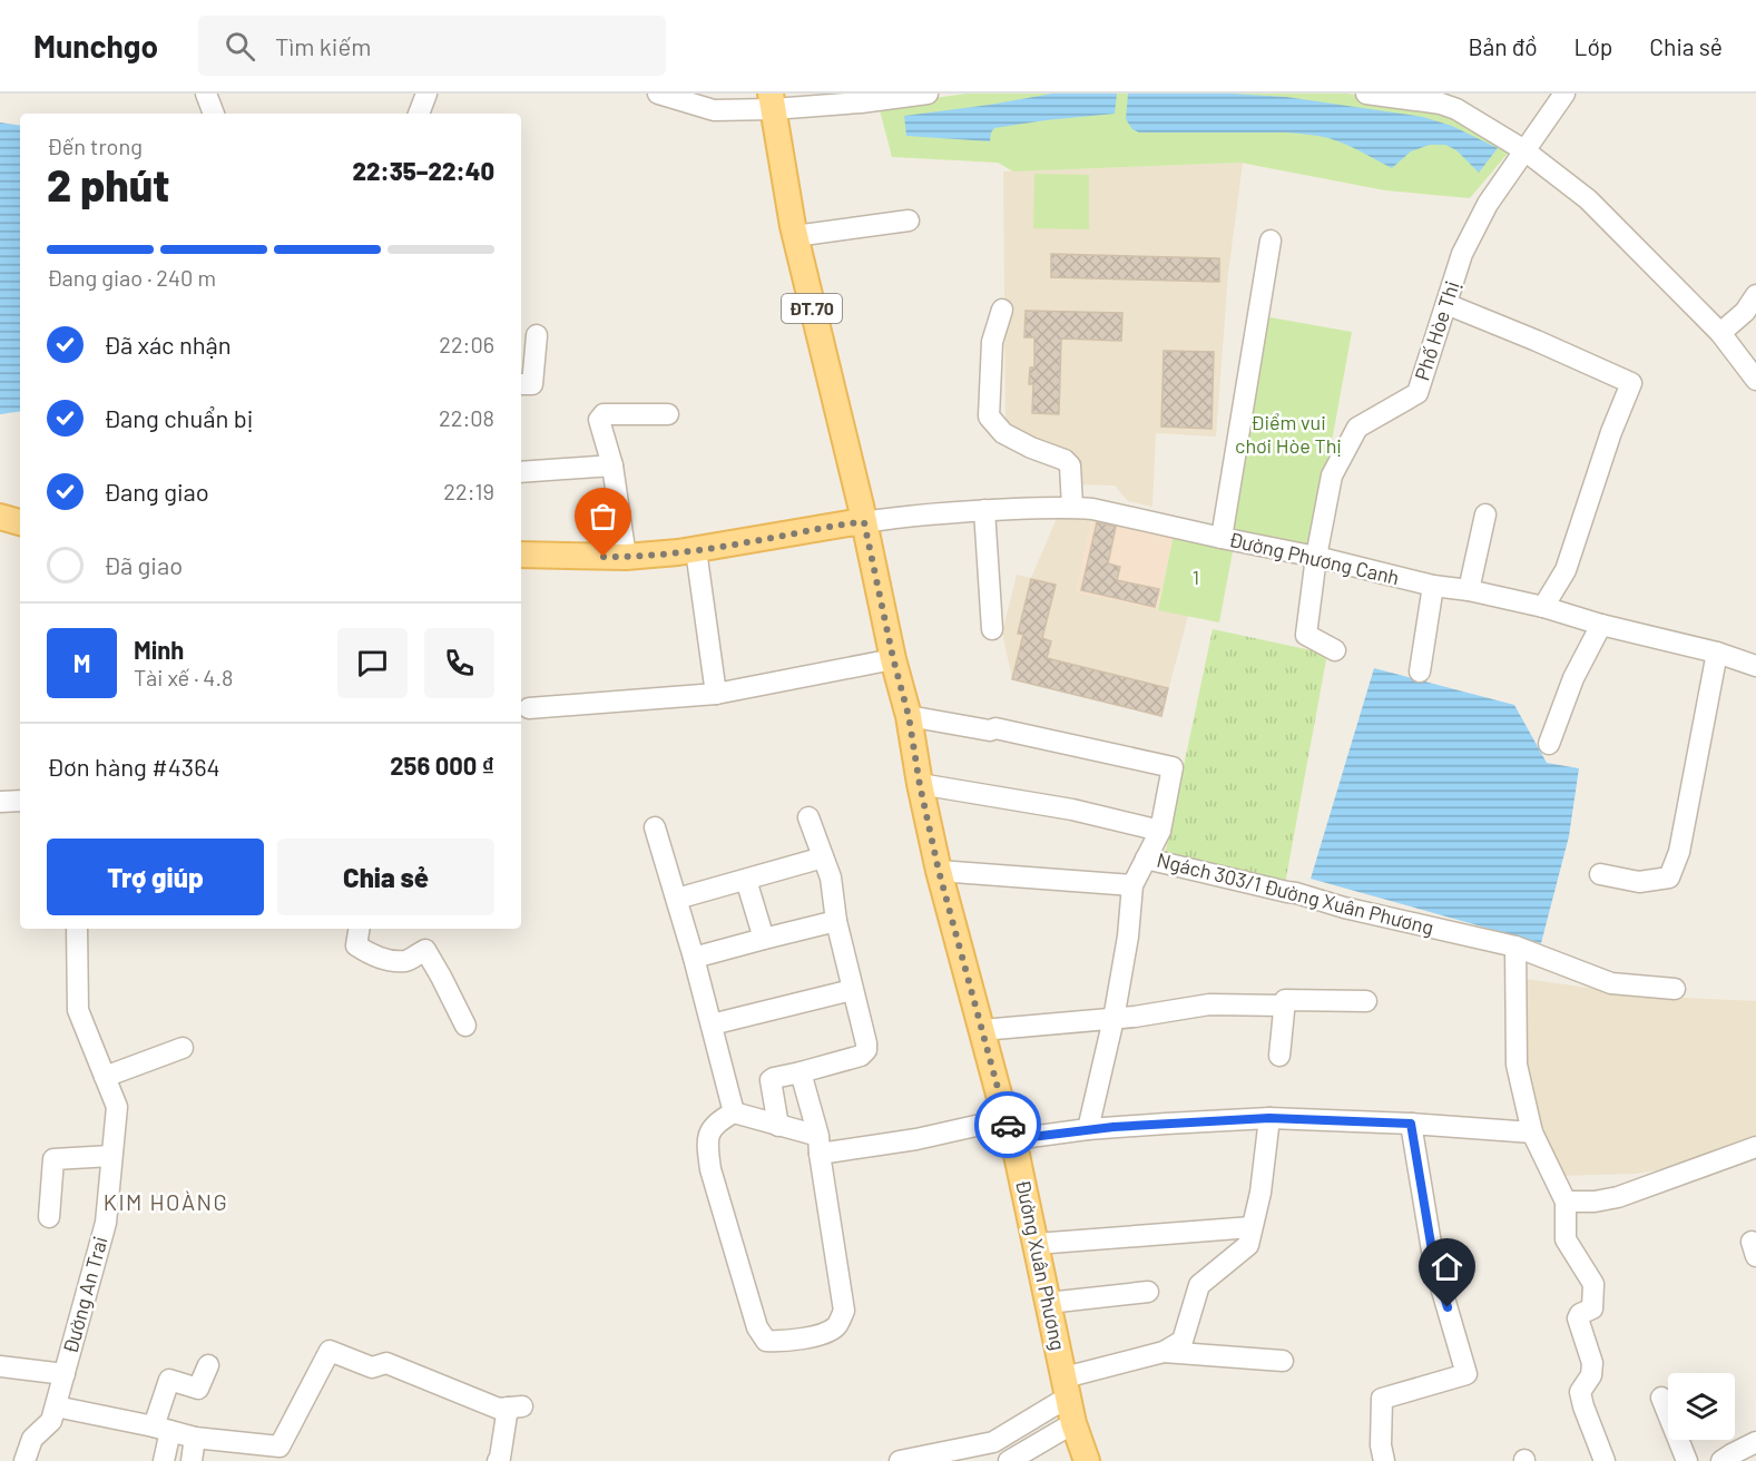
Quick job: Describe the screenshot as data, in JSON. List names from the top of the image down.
{
  "streets": {
    "main road": ["ĐT.70", "Đường Xuân Phương"],
    "street": [
      "Phố Hòe Thị",
      "Đường Phương Canh",
      "Ngách 303/1 Đường Xuân Phương",
      "Đường An Trai"
    ]
  },
  "crossings": [
    ["Phố Hòe Thị", "Đường Phương Canh"],
    ["Đường Phương Canh", "Đường Xuân Phương"]
  ],
  "districts": ["KIM HOÀNG"],
  "parks": ["Điểm vui chơi Hòe Thị", "1"],
  "page": {
    "header": "Munchgo",
    "search": "Tìm kiếm",
    "nav": ["Bản đồ", "Lớp", "Chia sẻ"],
    "heading": ["2 phút", "Đến trong", "22:35–22:40"],
    "panel": [
      "Minh",
      "Tài xế · 4.8",
      "Đơn hàng #4364",
      "256 000 ₫"
    ],
    "bar": "Đang giao · 240 m",
    "list": [
      ["Đã xác nhận", "22:06"],
      ["Đang chuẩn bị", "22:08"],
      ["Đang giao", "22:19"],
      "Đã giao"
    ],
    "round": "M",
    "buttons": ["Trợ giúp", "Chia sẻ"]
  }
}
